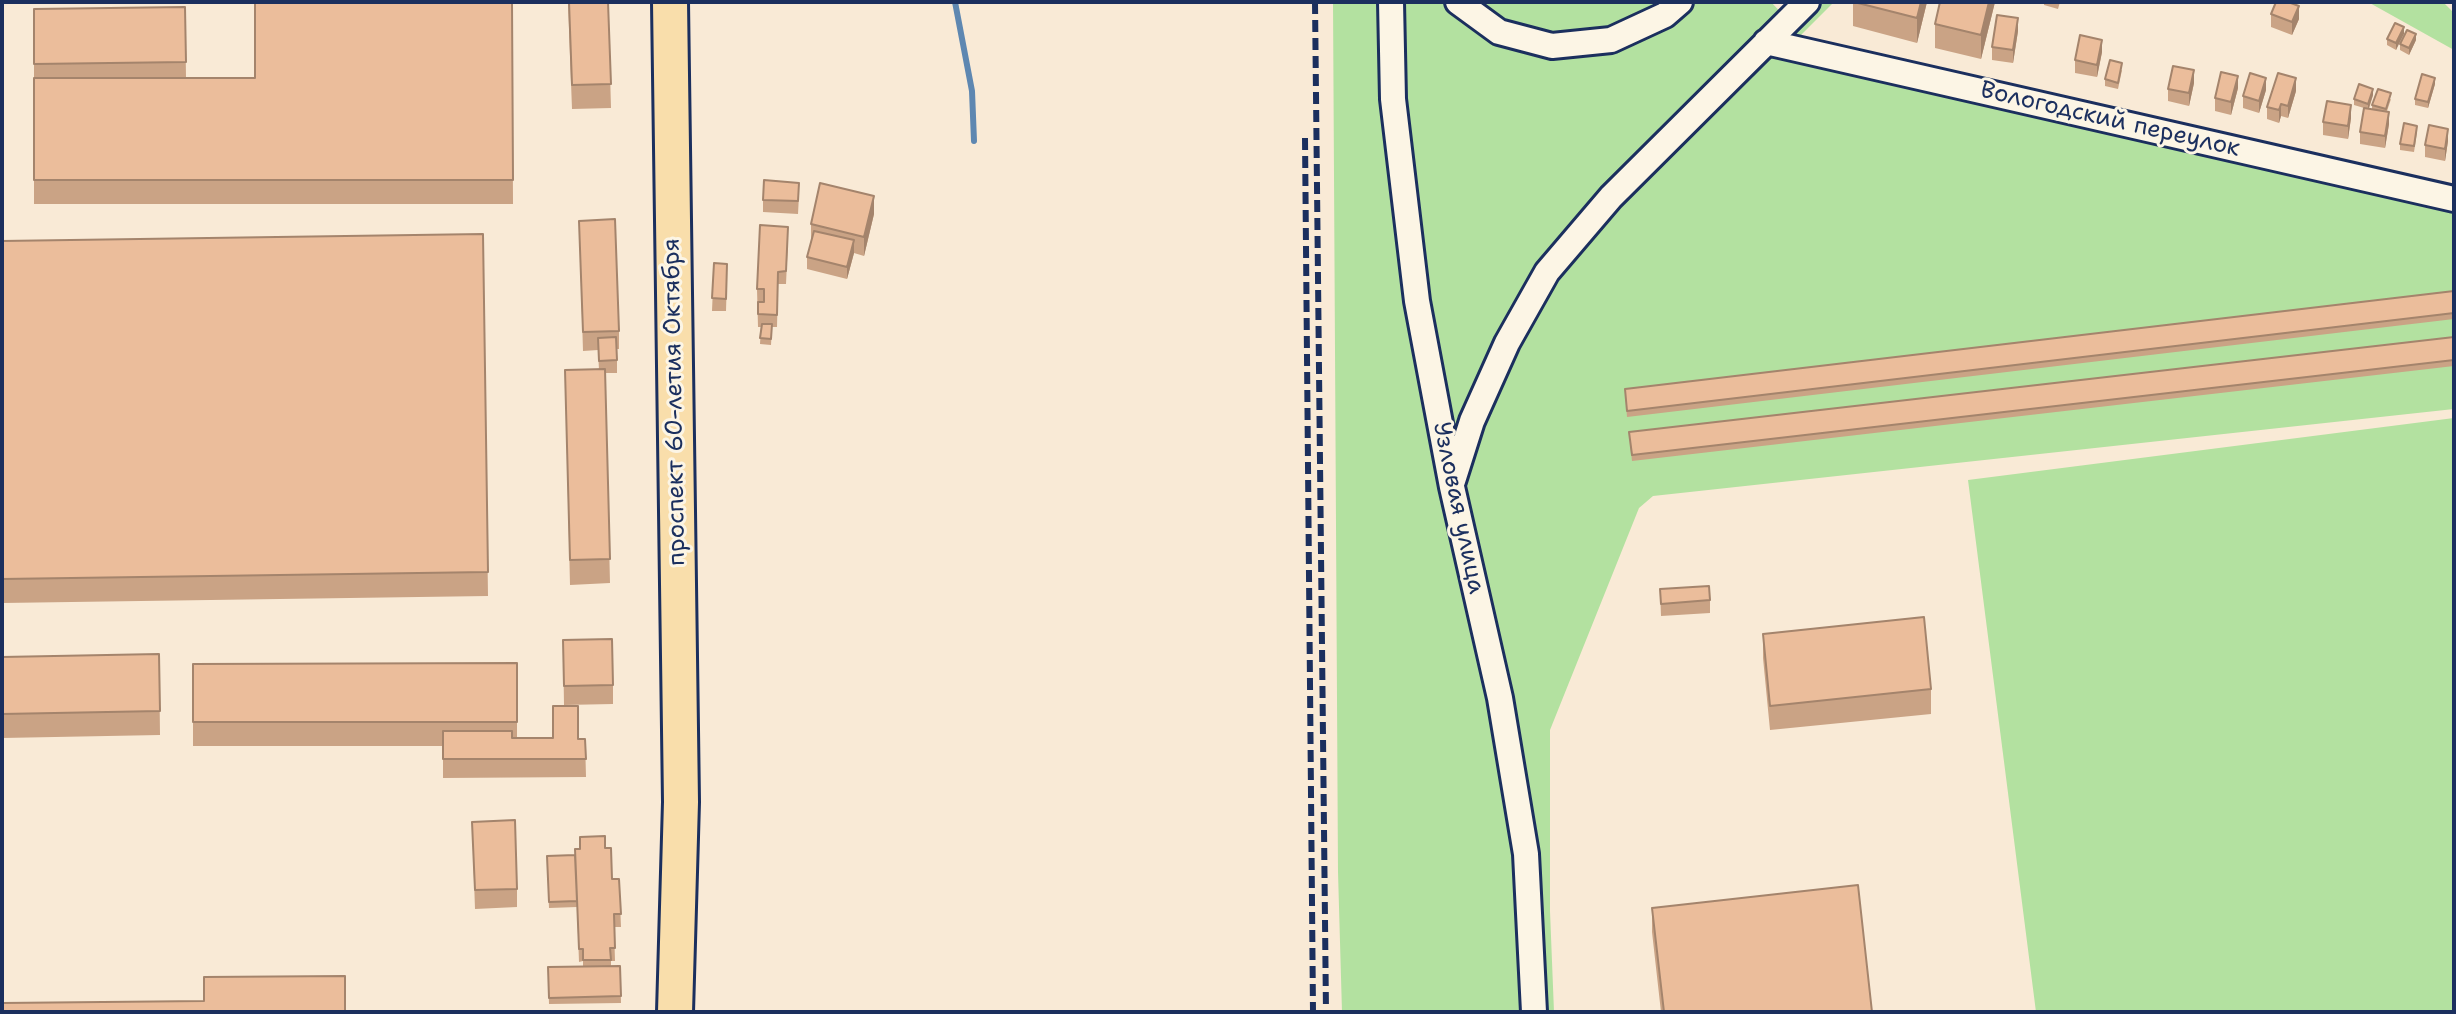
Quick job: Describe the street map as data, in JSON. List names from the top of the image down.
{
  "streets": {
    "highway": ["проспект 60-летия Октября"],
    "street": ["Вологодский переулок", "Узловая улица"]
  }
}
